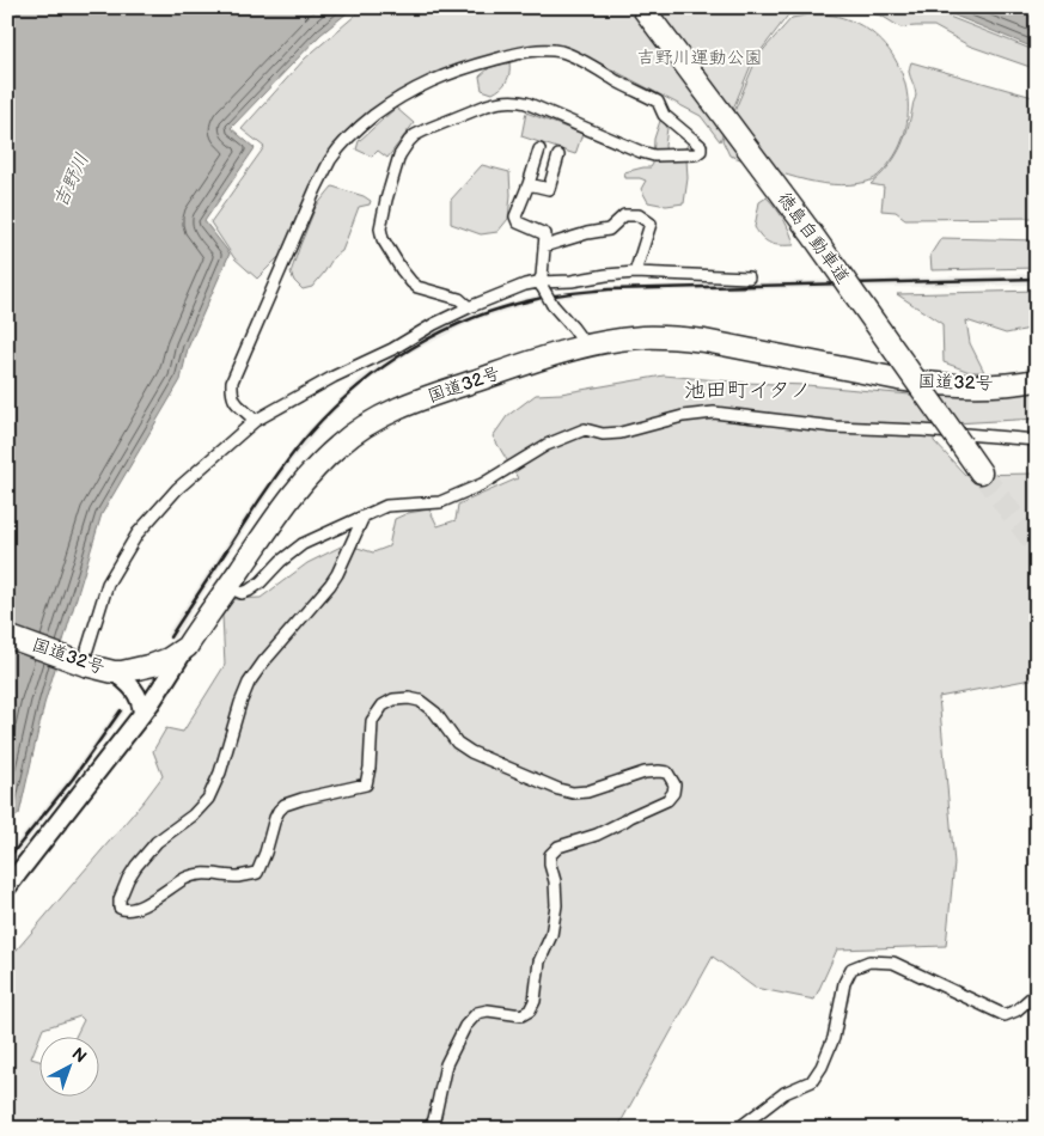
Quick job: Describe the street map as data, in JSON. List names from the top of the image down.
{
  "streets": {
    "highway": ["徳島自動車道", "国道32号"]
  },
  "districts": ["池田町イタノ"],
  "water": ["吉野川"],
  "parks": ["吉野川運動公園"],
  "north": "top right"
}
